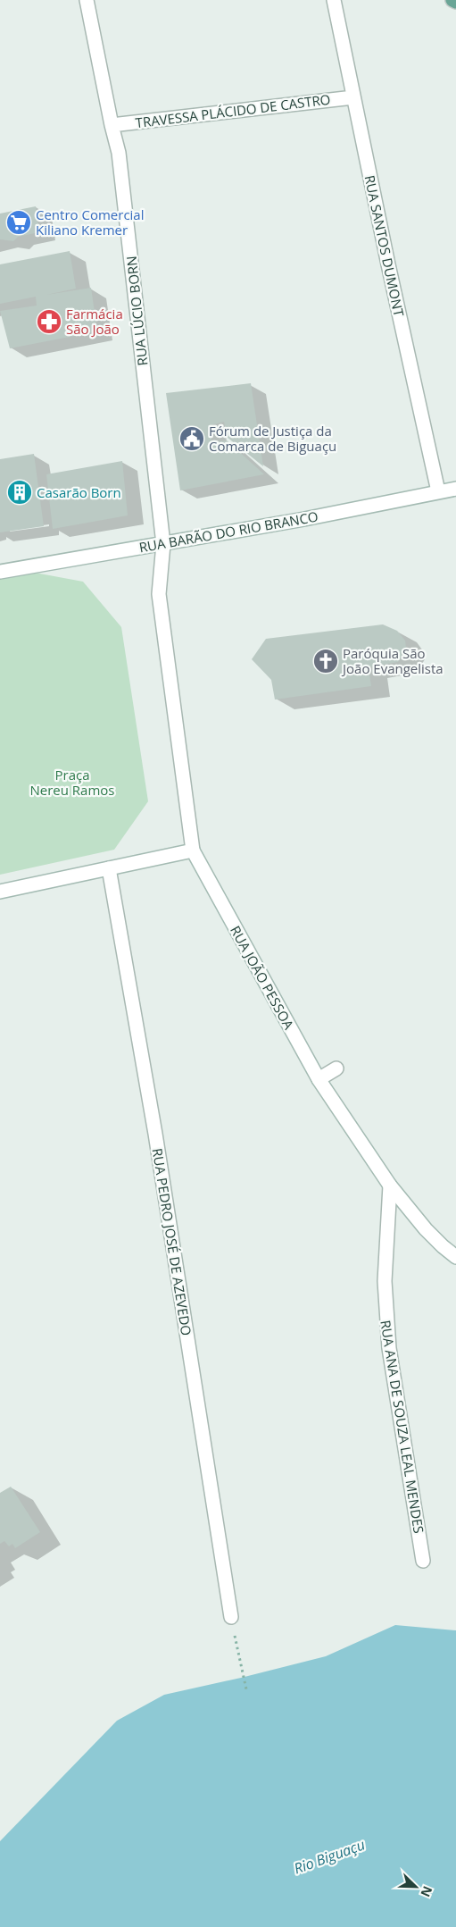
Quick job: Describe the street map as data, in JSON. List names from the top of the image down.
{
  "streets": {
    "street": [
      "TRAVESSA PLÁCIDO DE CASTRO",
      "RUA SANTOS DUMONT",
      "RUA LÚCIO BORN",
      "RUA BARÃO DO RIO BRANCO",
      "RUA JOÃO PESSOA",
      "RUA PEDRO JOSÉ DE AZEVEDO",
      "RUA ANA DE SOUZA LEAL MENDES"
    ]
  },
  "crossings": [
    ["TRAVESSA PLÁCIDO DE CASTRO", "RUA SANTOS DUMONT"],
    ["TRAVESSA PLÁCIDO DE CASTRO", "RUA LÚCIO BORN"],
    ["RUA SANTOS DUMONT", "RUA BARÃO DO RIO BRANCO"],
    ["RUA LÚCIO BORN", "RUA BARÃO DO RIO BRANCO"],
    ["RUA LÚCIO BORN", "RUA JOÃO PESSOA"],
    ["RUA JOÃO PESSOA", "RUA ANA DE SOUZA LEAL MENDES"]
  ],
  "water": ["Rio Biguaçu"],
  "parks": ["Praça Nereu Ramos"],
  "places": {
    "supermarket": ["Centro Comercial Kiliano Kremer"],
    "pharmacy": ["Farmácia São João"],
    "public building": ["Fórum de Justiça da Comarca de Biguaçu"],
    "building": ["Casarão Born"],
    "church": ["Paróquia São João Evangelista"]
  },
  "north": "bottom right"
}
